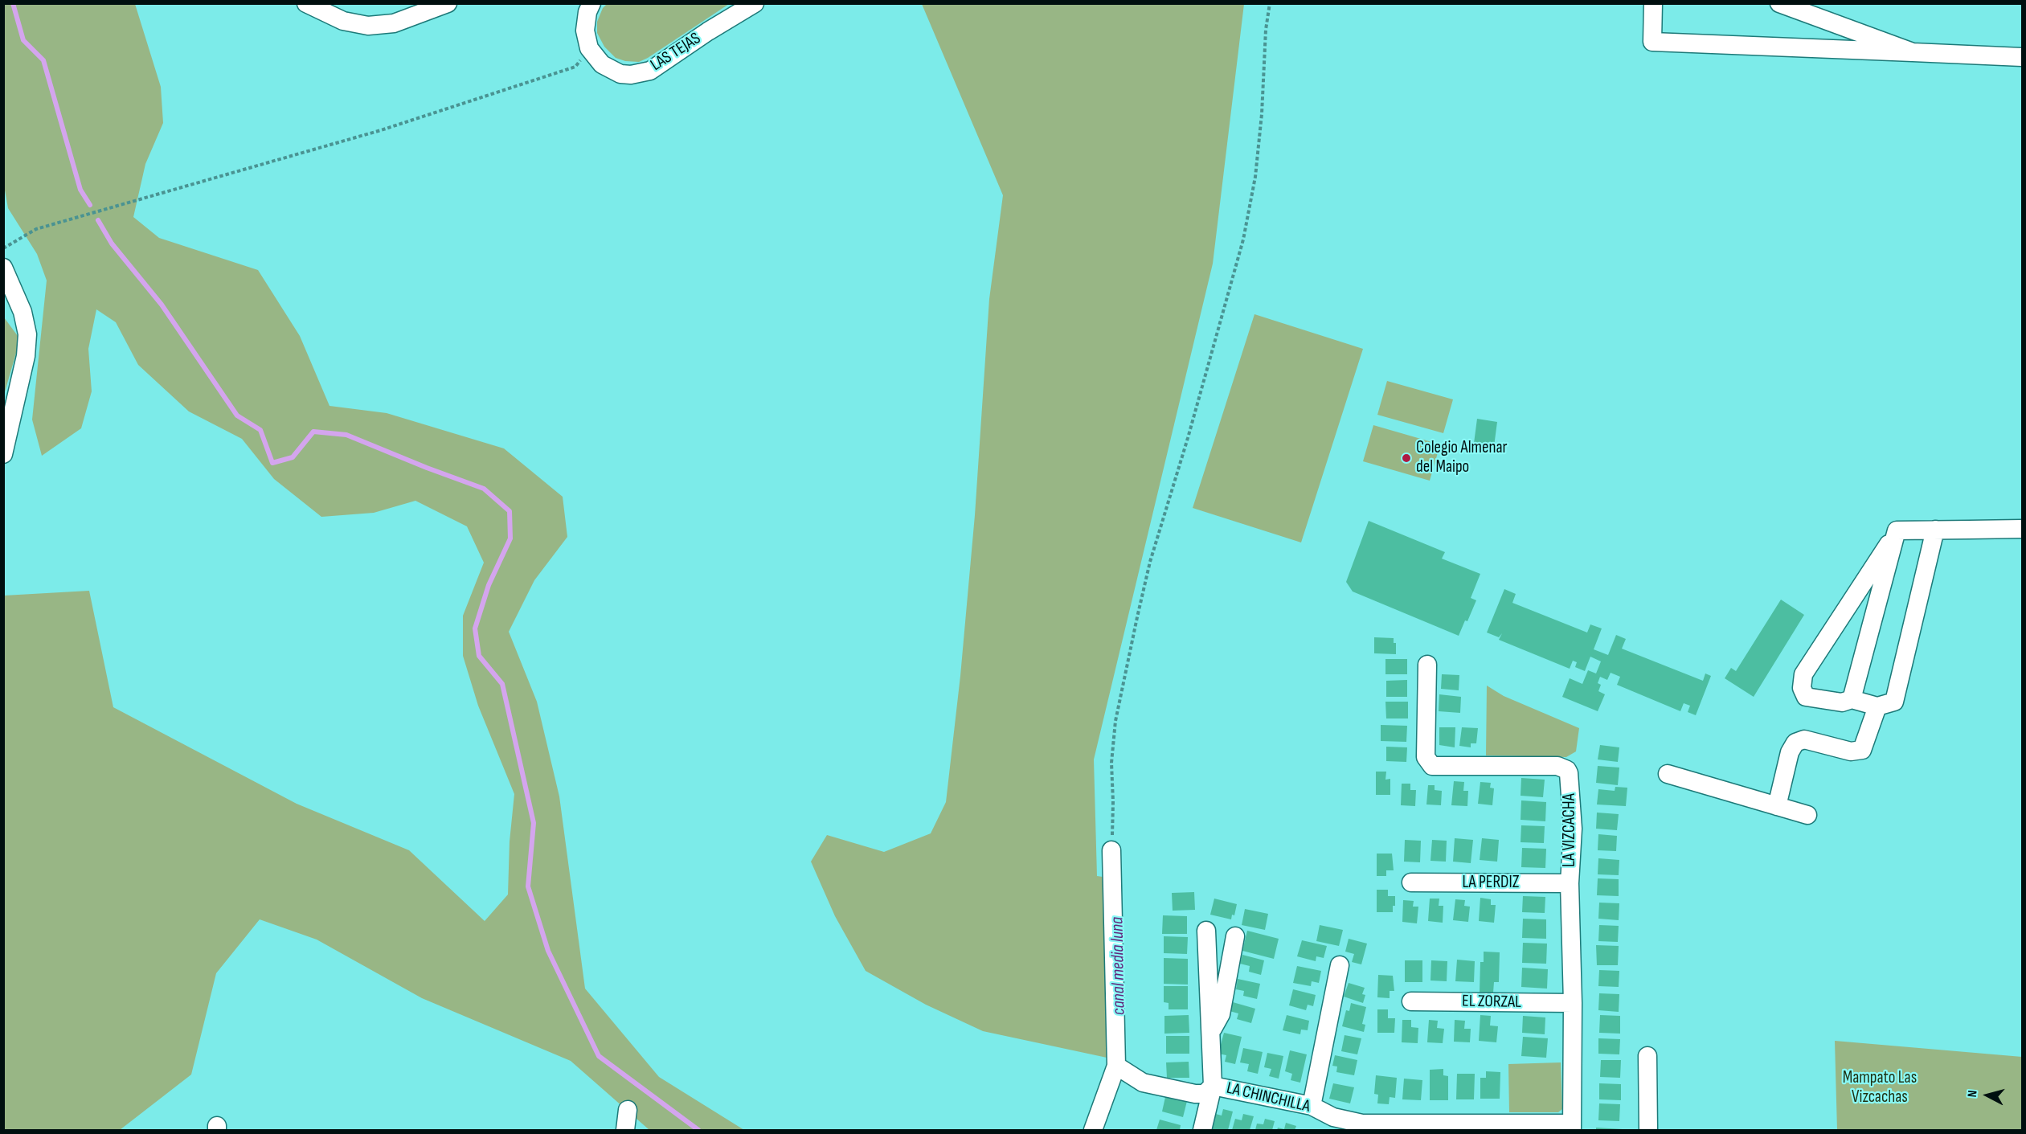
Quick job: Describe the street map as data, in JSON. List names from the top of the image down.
{
  "streets": {
    "street": [
      "LAS TEJAS",
      "LA VIZCACHA",
      "LA PERDIZ",
      "EL ZORZAL",
      "LA CHINCHILLA"
    ]
  },
  "crossings": [
    ["LA VIZCACHA", "LA PERDIZ"],
    ["LA VIZCACHA", "EL ZORZAL"],
    ["LA VIZCACHA", "LA CHINCHILLA"]
  ],
  "water": ["canal media luna"],
  "parks": ["Mampato Las Vizcachas"],
  "places": ["Colegio Almenar del Maipo"],
  "north": "left"
}
